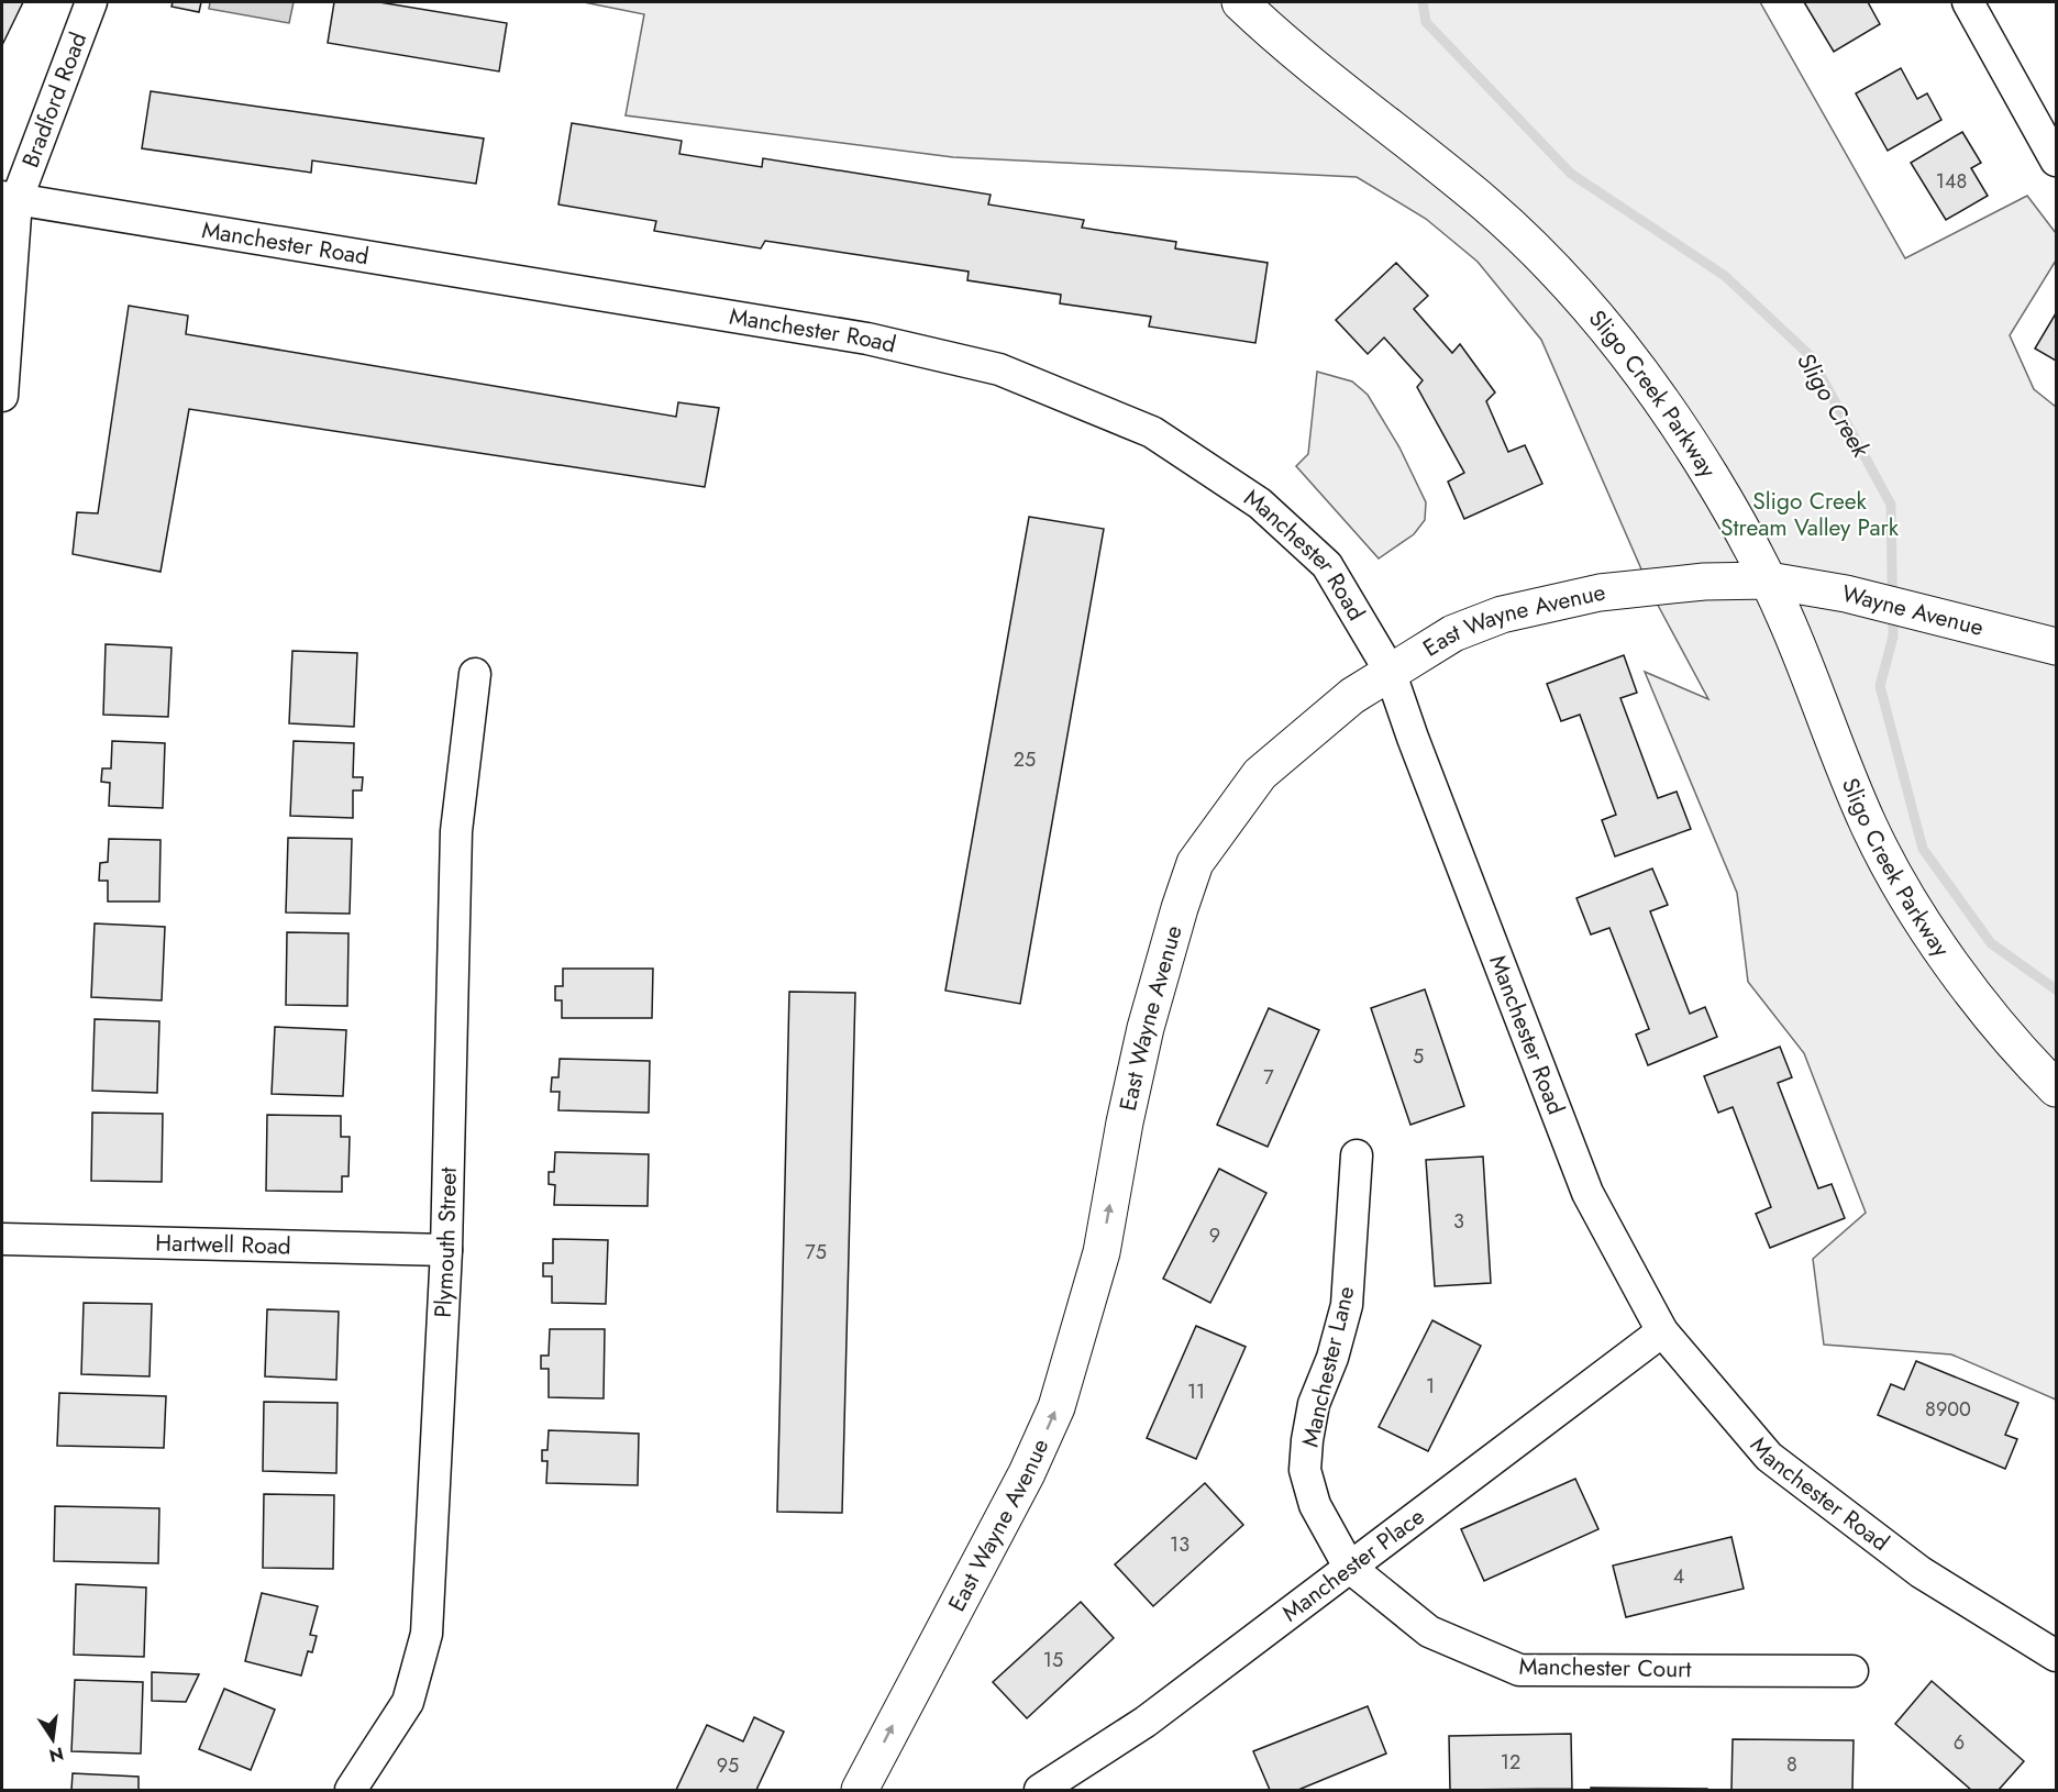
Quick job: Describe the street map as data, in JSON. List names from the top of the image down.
{
  "streets": {
    "street": [
      "Bradford Road",
      "Manchester Road",
      "Sligo Creek Parkway",
      "Wayne Avenue",
      "East Wayne Avenue",
      "Plymouth Street",
      "Hartwell Road",
      "Manchester Lane",
      "Manchester Place",
      "Manchester Court"
    ]
  },
  "crossings": [
    ["Bradford Road", "Manchester Road"],
    ["Manchester Road", "East Wayne Avenue"],
    ["Manchester Road", "Manchester Place"],
    ["Sligo Creek Parkway", "Wayne Avenue"],
    ["Sligo Creek Parkway", "East Wayne Avenue"],
    ["Wayne Avenue", "East Wayne Avenue"],
    ["Plymouth Street", "Hartwell Road"],
    ["Manchester Lane", "Manchester Place"],
    ["Manchester Lane", "Manchester Court"],
    ["Manchester Place", "Manchester Court"]
  ],
  "one_way": ["East Wayne Avenue"],
  "water": ["Sligo Creek"],
  "parks": ["Sligo Creek Stream Valley Park"],
  "house_numbers": [
    "148",
    "25",
    "5",
    "7",
    "3",
    "9",
    "75",
    "1",
    "11",
    "8900",
    "13",
    "4",
    "15",
    "6",
    "12",
    "8",
    "95"
  ],
  "north": "bottom"
}
